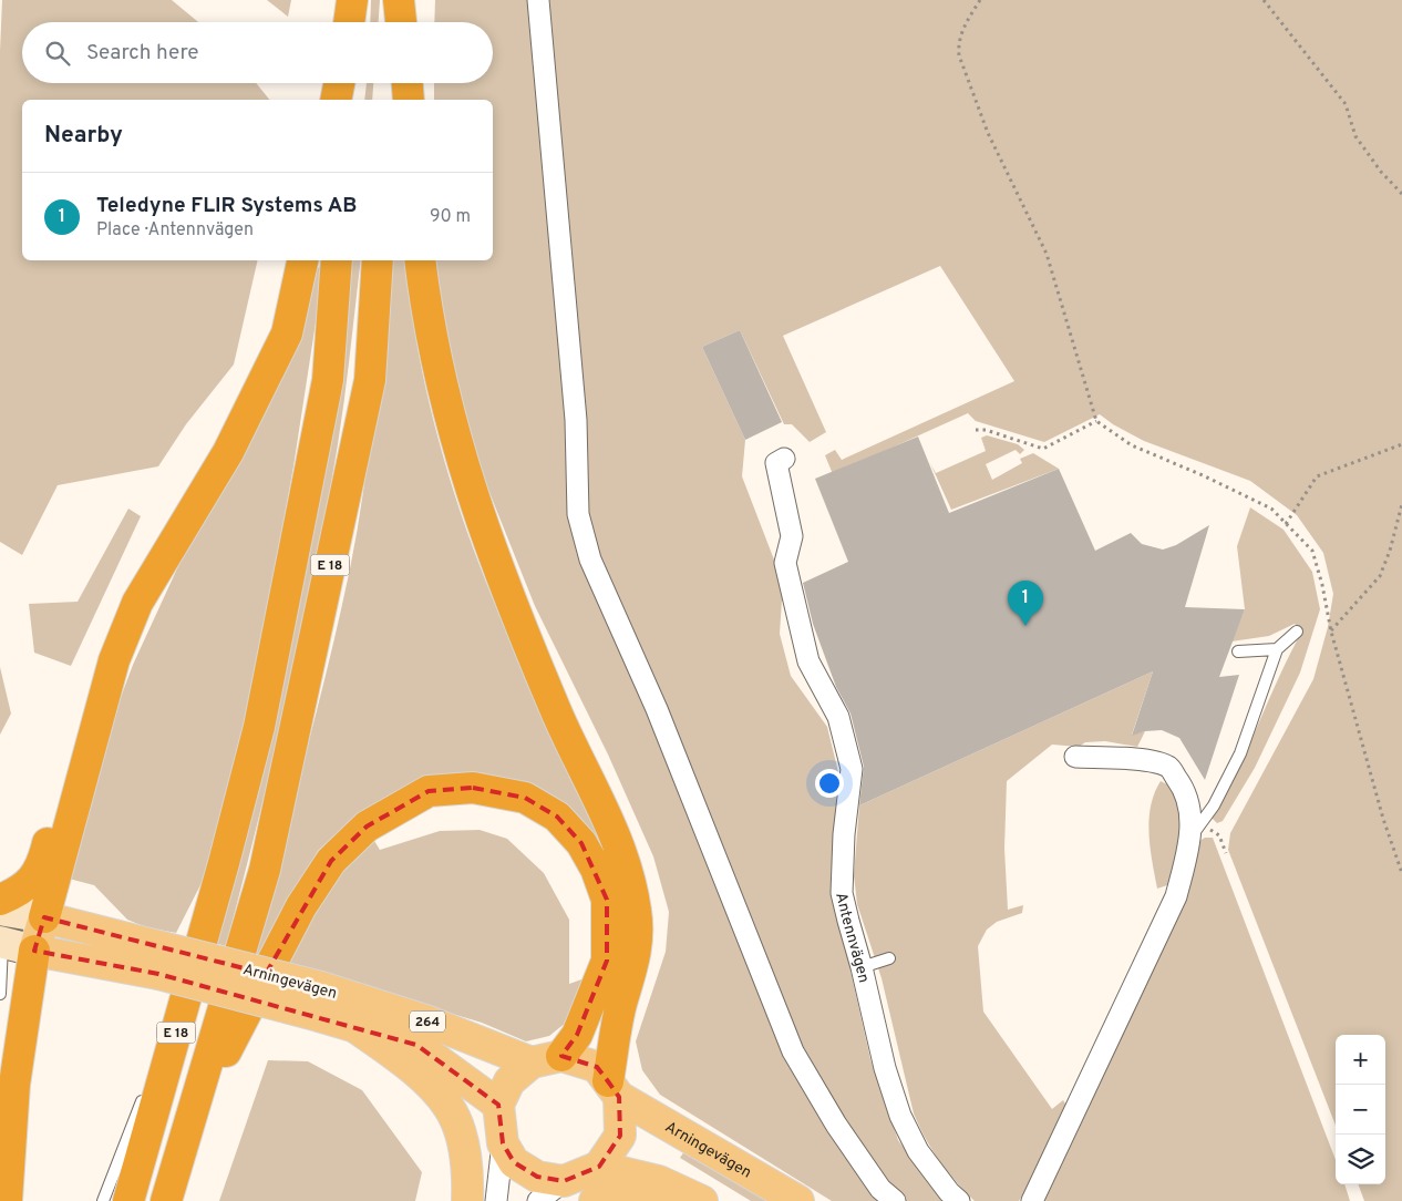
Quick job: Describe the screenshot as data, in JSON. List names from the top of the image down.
{
  "streets": {
    "highway": ["E 18"],
    "main road": ["Arningevägen", "264"],
    "street": ["Antennvägen"]
  },
  "page": {
    "search": "Search here",
    "heading": "Nearby",
    "list": [
      {
        "mark": "1",
        "name": "Teledyne FLIR Systems AB",
        "note": "Place · Antennvägen",
        "value": "90 m"
      }
    ],
    "pins": "1",
    "map_buttons": ["+", "−"]
  }
}
